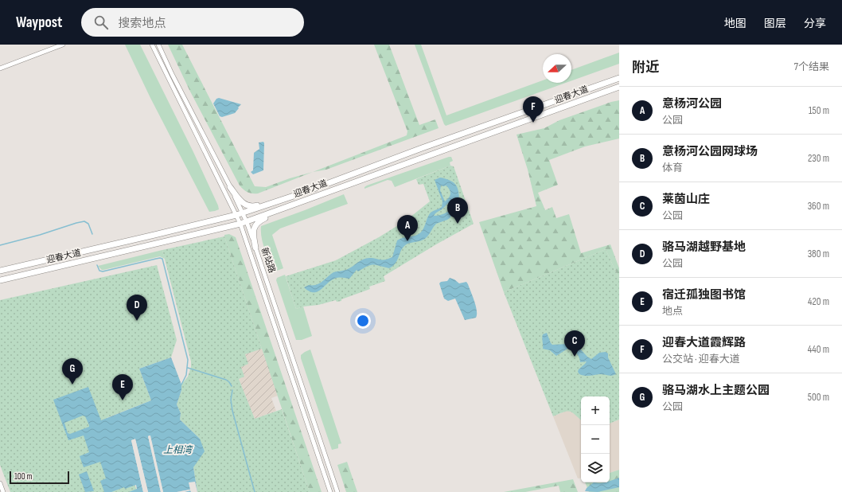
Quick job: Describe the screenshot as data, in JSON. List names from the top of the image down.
{
  "streets": {
    "main road": ["迎春大道"],
    "street": ["新站路"]
  },
  "crossings": [
    ["迎春大道", "新站路"]
  ],
  "water": ["上相湾"],
  "scale_bar": "100 m",
  "north": "left",
  "page": {
    "header": "Waypost",
    "search": "搜索地点",
    "nav": ["地图", "图层", "分享"],
    "heading": ["附近", "7个结果"],
    "list": [
      {
        "mark": "A",
        "name": "意杨河公园",
        "note": "公园",
        "value": "150 m"
      },
      {
        "mark": "B",
        "name": "意杨河公园网球场",
        "note": "体育",
        "value": "230 m"
      },
      {
        "mark": "C",
        "name": "莱茵山庄",
        "note": "公园",
        "value": "360 m"
      },
      {
        "mark": "D",
        "name": "骆马湖越野基地",
        "note": "公园",
        "value": "380 m"
      },
      {
        "mark": "E",
        "name": "宿迁孤独图书馆",
        "note": "地点",
        "value": "420 m"
      },
      {
        "mark": "F",
        "name": "迎春大道霞辉路",
        "note": "公交站 · 迎春大道",
        "value": "440 m"
      },
      {
        "mark": "G",
        "name": "骆马湖水上主题公园",
        "note": "公园",
        "value": "500 m"
      }
    ],
    "pins": [
      "F",
      "B",
      "A",
      "D",
      "C",
      "G",
      "E"
    ],
    "map_buttons": ["+", "−"],
    "scale": "100 m"
  }
}
